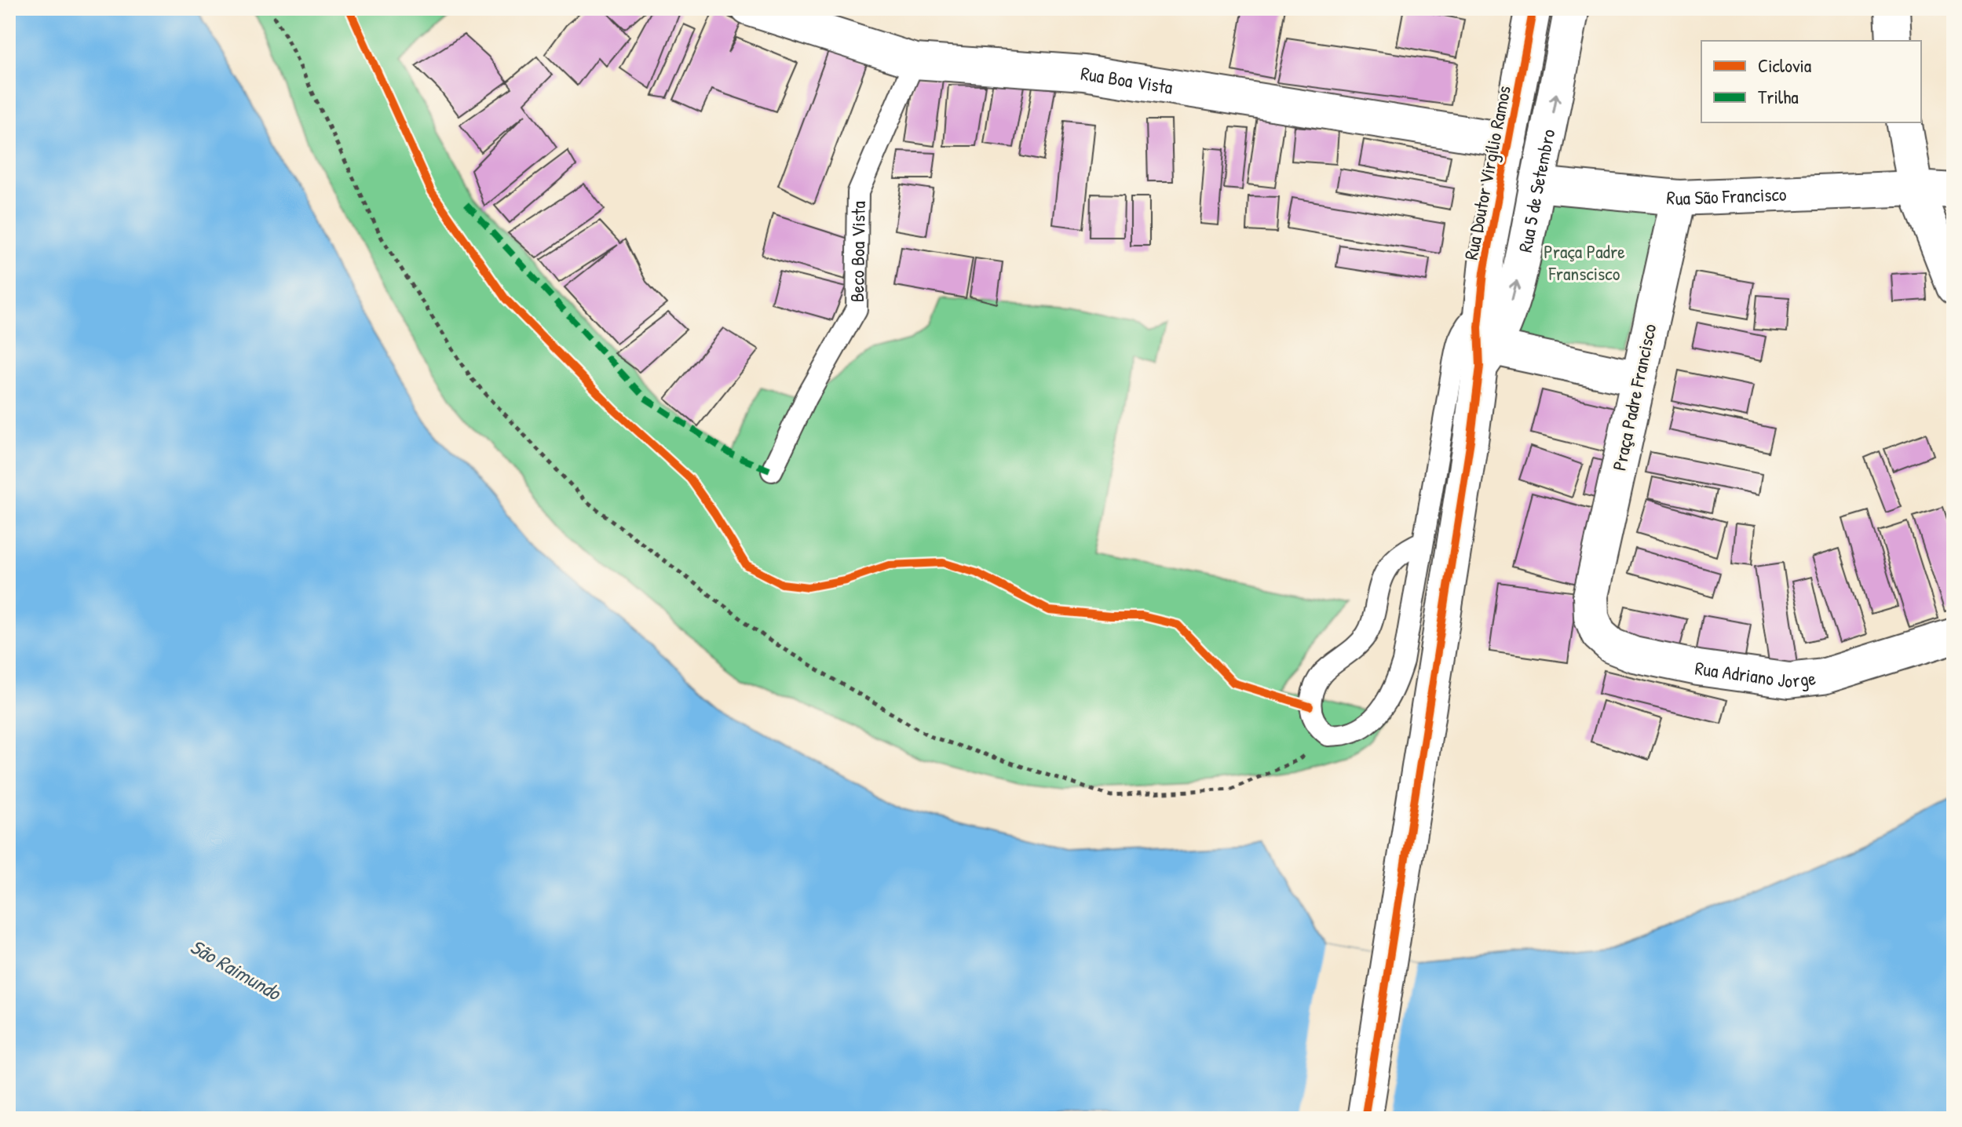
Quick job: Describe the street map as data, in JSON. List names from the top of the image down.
{
  "streets": {
    "street": [
      "Rua Boa Vista",
      "Rua Doutor Virgílio Ramos",
      "Rua 5 de Setembro",
      "Rua São Francisco",
      "Praça Padre Francisco",
      "Rua Adriano Jorge"
    ],
    "lane": ["Beco Boa Vista"]
  },
  "crossings": [
    ["Rua Boa Vista", "Rua Doutor Virgílio Ramos"],
    ["Rua Boa Vista", "Beco Boa Vista"],
    ["Rua Doutor Virgílio Ramos", "Rua 5 de Setembro"],
    ["Rua 5 de Setembro", "Rua São Francisco"],
    ["Rua São Francisco", "Praça Padre Francisco"],
    ["Praça Padre Francisco", "Rua Adriano Jorge"]
  ],
  "water": ["São Raimundo"],
  "parks": ["Praça Padre Franscisco"],
  "legend": ["Ciclovia", "Trilha"]
}
